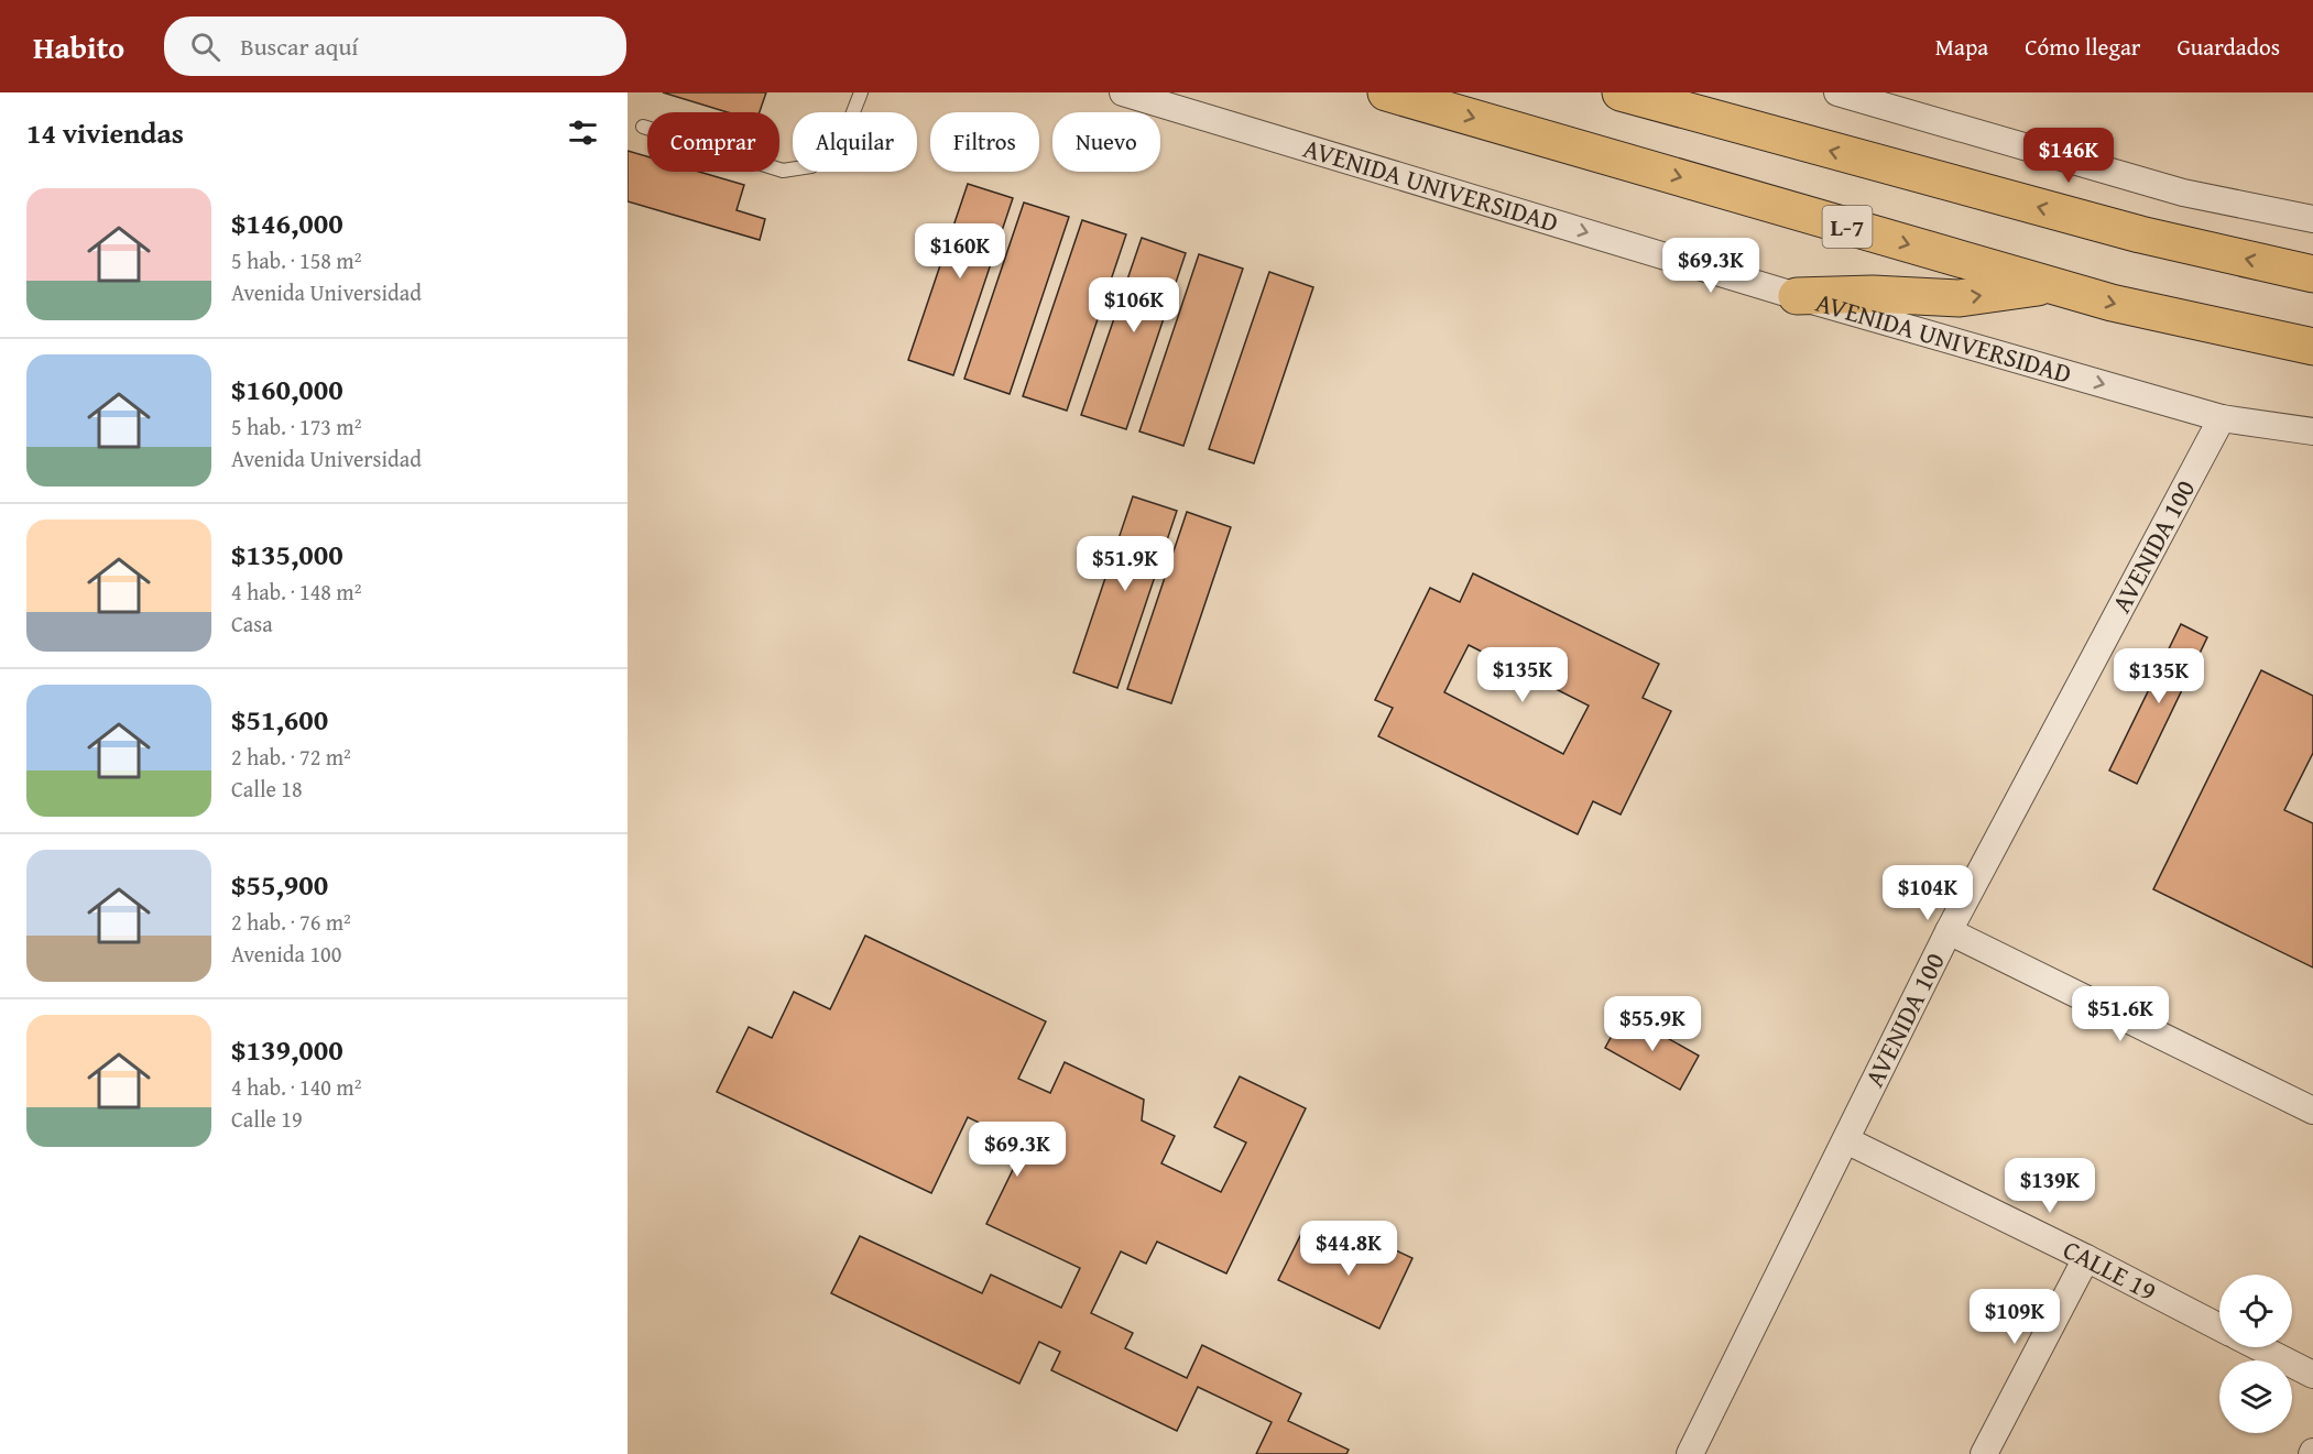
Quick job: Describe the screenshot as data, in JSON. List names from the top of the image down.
{
  "streets": {
    "main road": ["L-7"],
    "street": ["AVENIDA UNIVERSIDAD", "AVENIDA 100", "CALLE 19"]
  },
  "crossings": [
    ["AVENIDA UNIVERSIDAD", "AVENIDA 100"],
    ["AVENIDA 100", "CALLE 19"]
  ],
  "page": {
    "header": "Habito",
    "search": "Buscar aquí",
    "nav": ["Mapa", "Cómo llegar", "Guardados"],
    "heading": "14 viviendas",
    "chip": [
      "Comprar",
      "Alquilar",
      "Filtros",
      "Nuevo"
    ],
    "price": [
      "$146K",
      "$160K",
      "$69.3K",
      "$106K",
      "$51.9K",
      "$135K",
      "$135K",
      "$104K",
      "$51.6K",
      "$55.9K",
      "$69.3K",
      "$139K",
      "$44.8K",
      "$109K"
    ],
    "list": [
      {
        "name": "$146,000",
        "note": "5 hab. · 158 m² · Avenida Universidad"
      },
      {
        "name": "$160,000",
        "note": "5 hab. · 173 m² · Avenida Universidad"
      },
      {
        "name": "$135,000",
        "note": "4 hab. · 148 m² · Casa"
      },
      {
        "name": "$51,600",
        "note": "2 hab. · 72 m² · Calle 18"
      },
      {
        "name": "$55,900",
        "note": "2 hab. · 76 m² · Avenida 100"
      },
      {
        "name": "$139,000",
        "note": "4 hab. · 140 m² · Calle 19"
      }
    ]
  }
}
